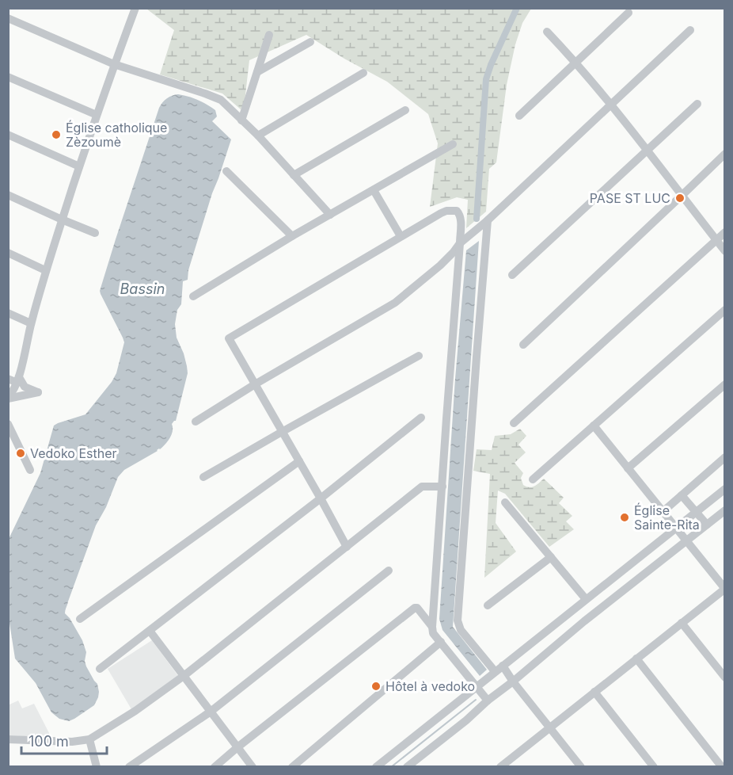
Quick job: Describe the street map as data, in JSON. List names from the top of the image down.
{
  "water": ["Bassin"],
  "places": [
    "Église catholique Zèzoumè",
    "PASE ST LUC",
    "Vedoko Esther",
    "Église Sainte-Rita",
    "Hôtel à vedoko"
  ],
  "scale_bar": "100 m"
}
